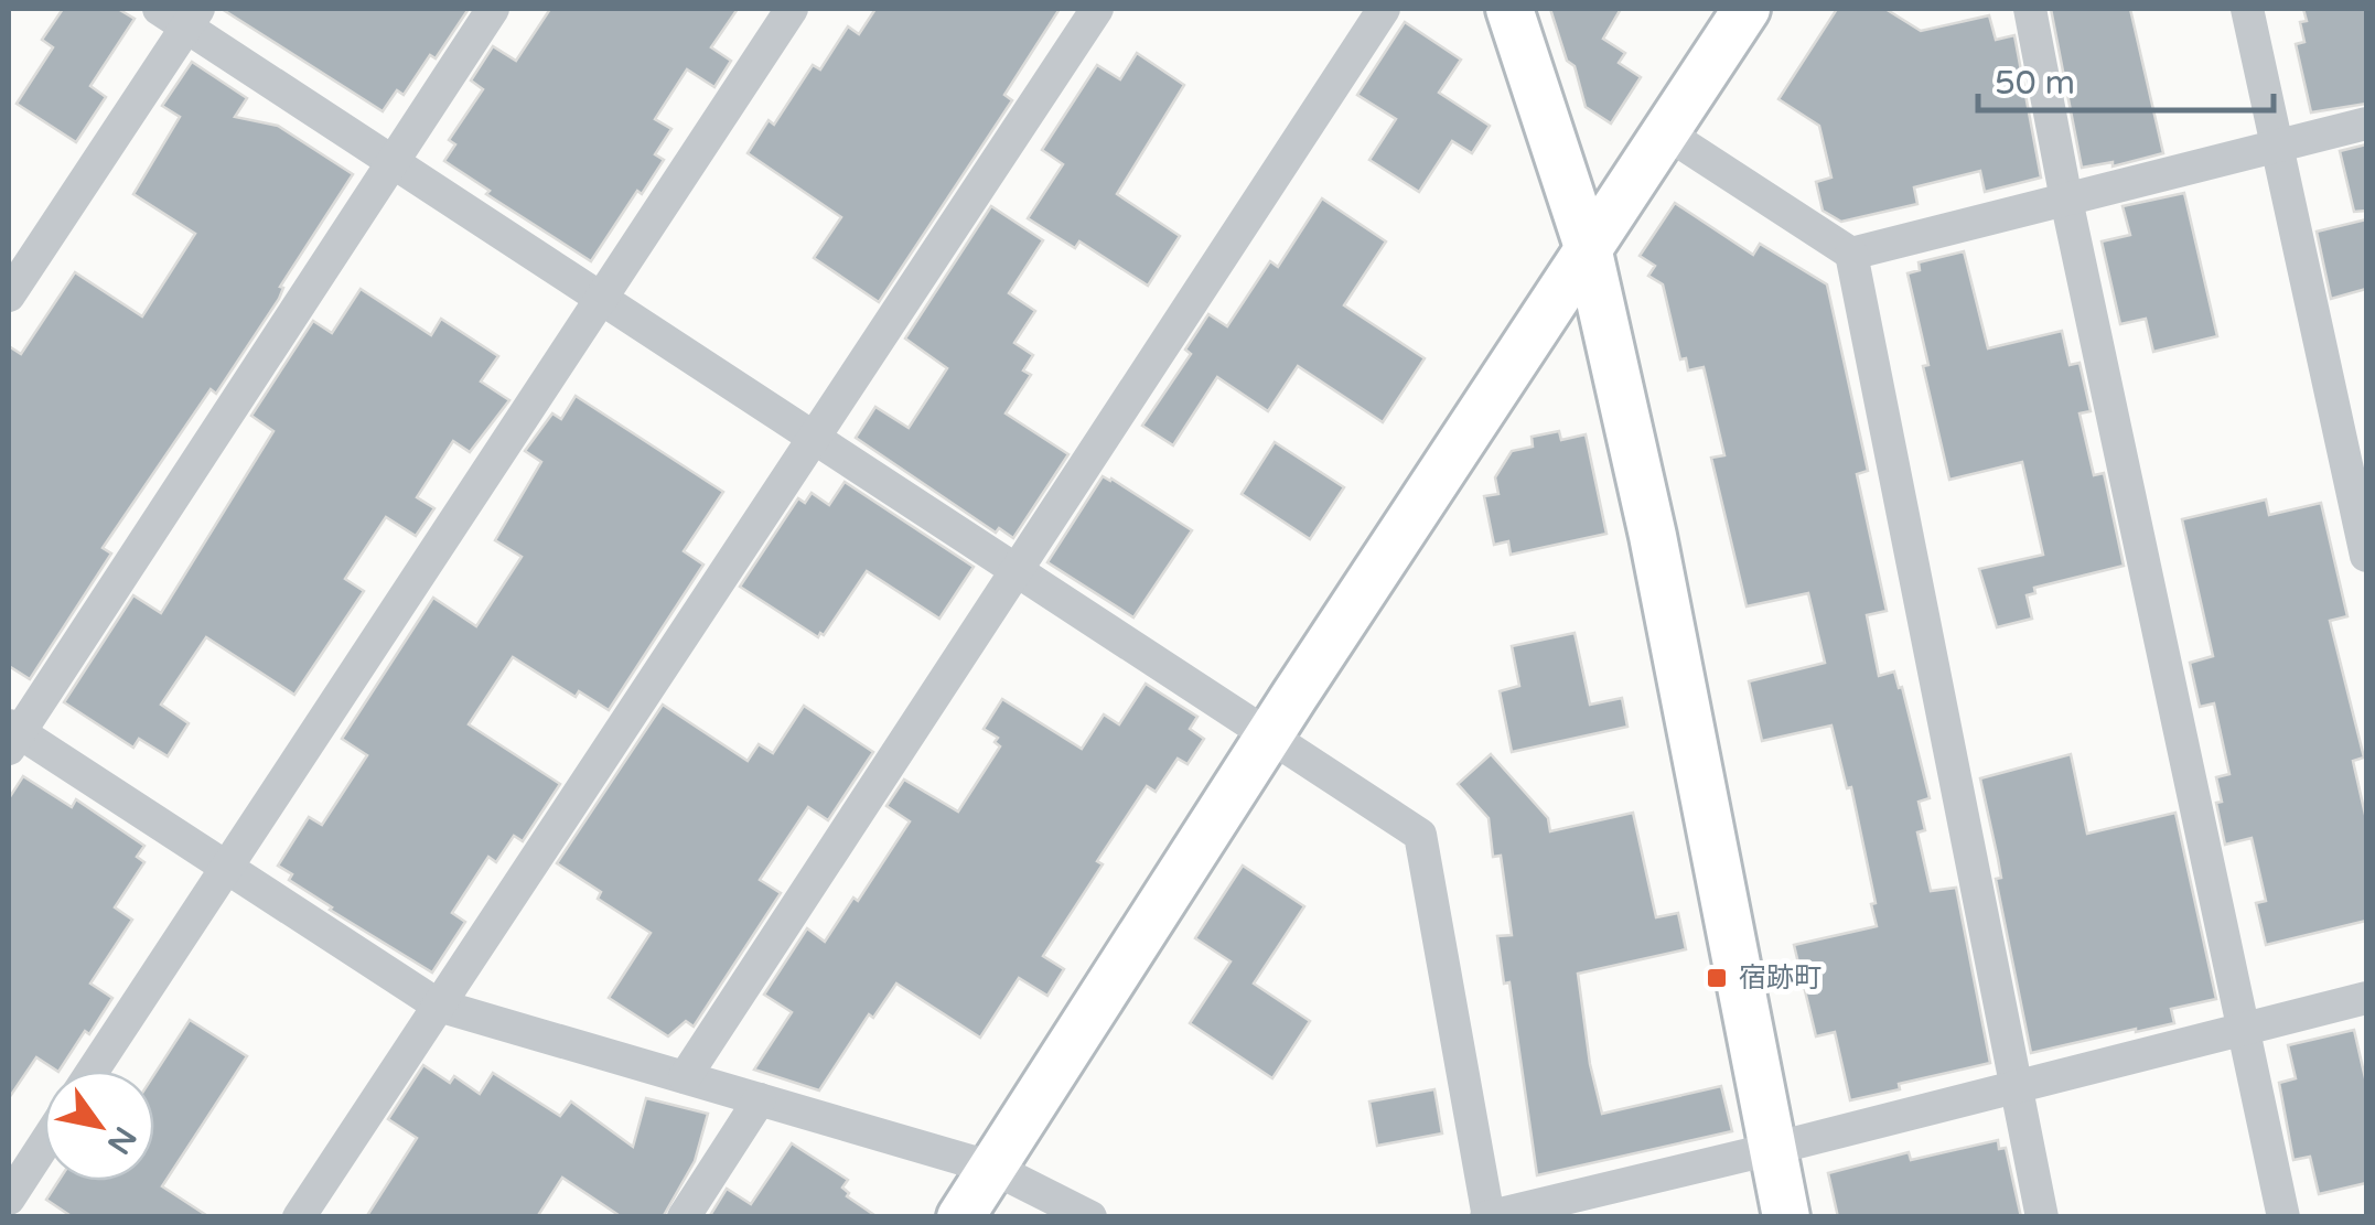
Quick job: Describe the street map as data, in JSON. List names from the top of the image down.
{
  "places": {
    "transit": ["宿跡町"]
  },
  "scale_bar": "50 m",
  "north": "bottom right"
}
